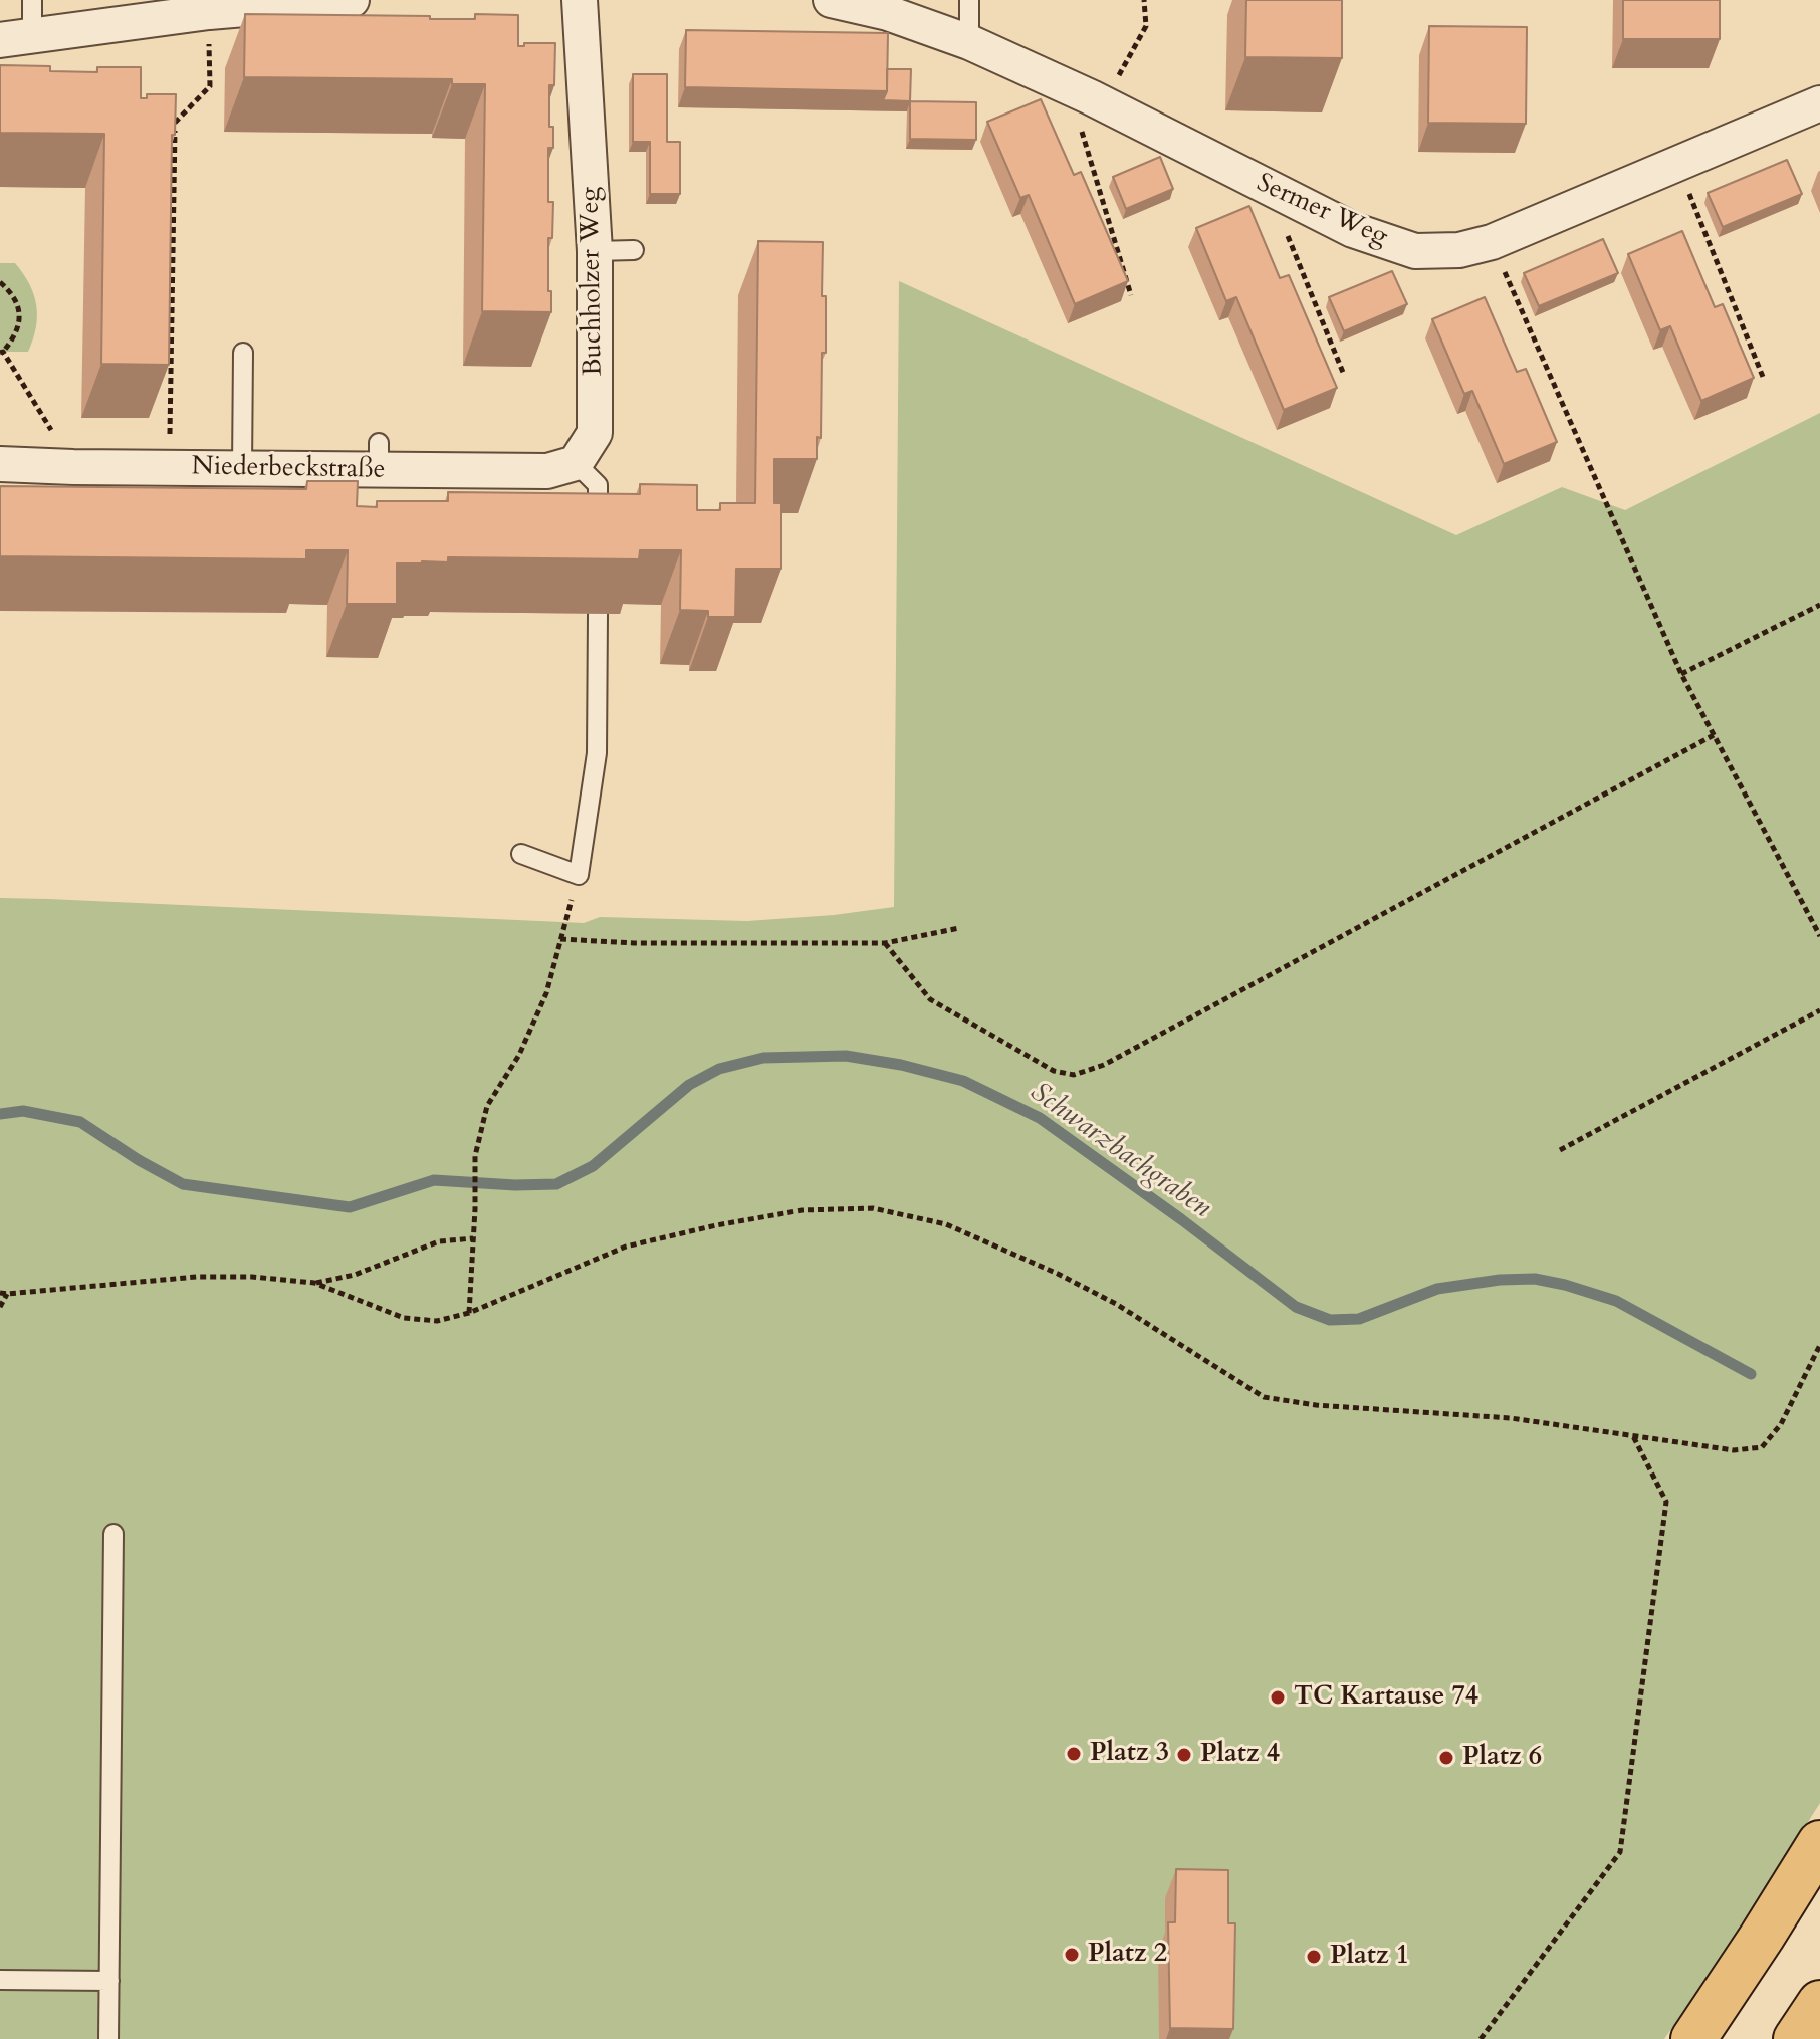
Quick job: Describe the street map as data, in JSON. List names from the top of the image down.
{
  "streets": {
    "street": ["Sermer Weg", "Buchholzer Weg", "Niederbeckstraße"]
  },
  "crossings": [
    ["Buchholzer Weg", "Niederbeckstraße"]
  ],
  "water": ["Schwarzbachgraben"],
  "places": [
    "TC Kartause 74",
    "Platz 3",
    "Platz 4",
    "Platz 6",
    "Platz 2",
    "Platz 1"
  ]
}
